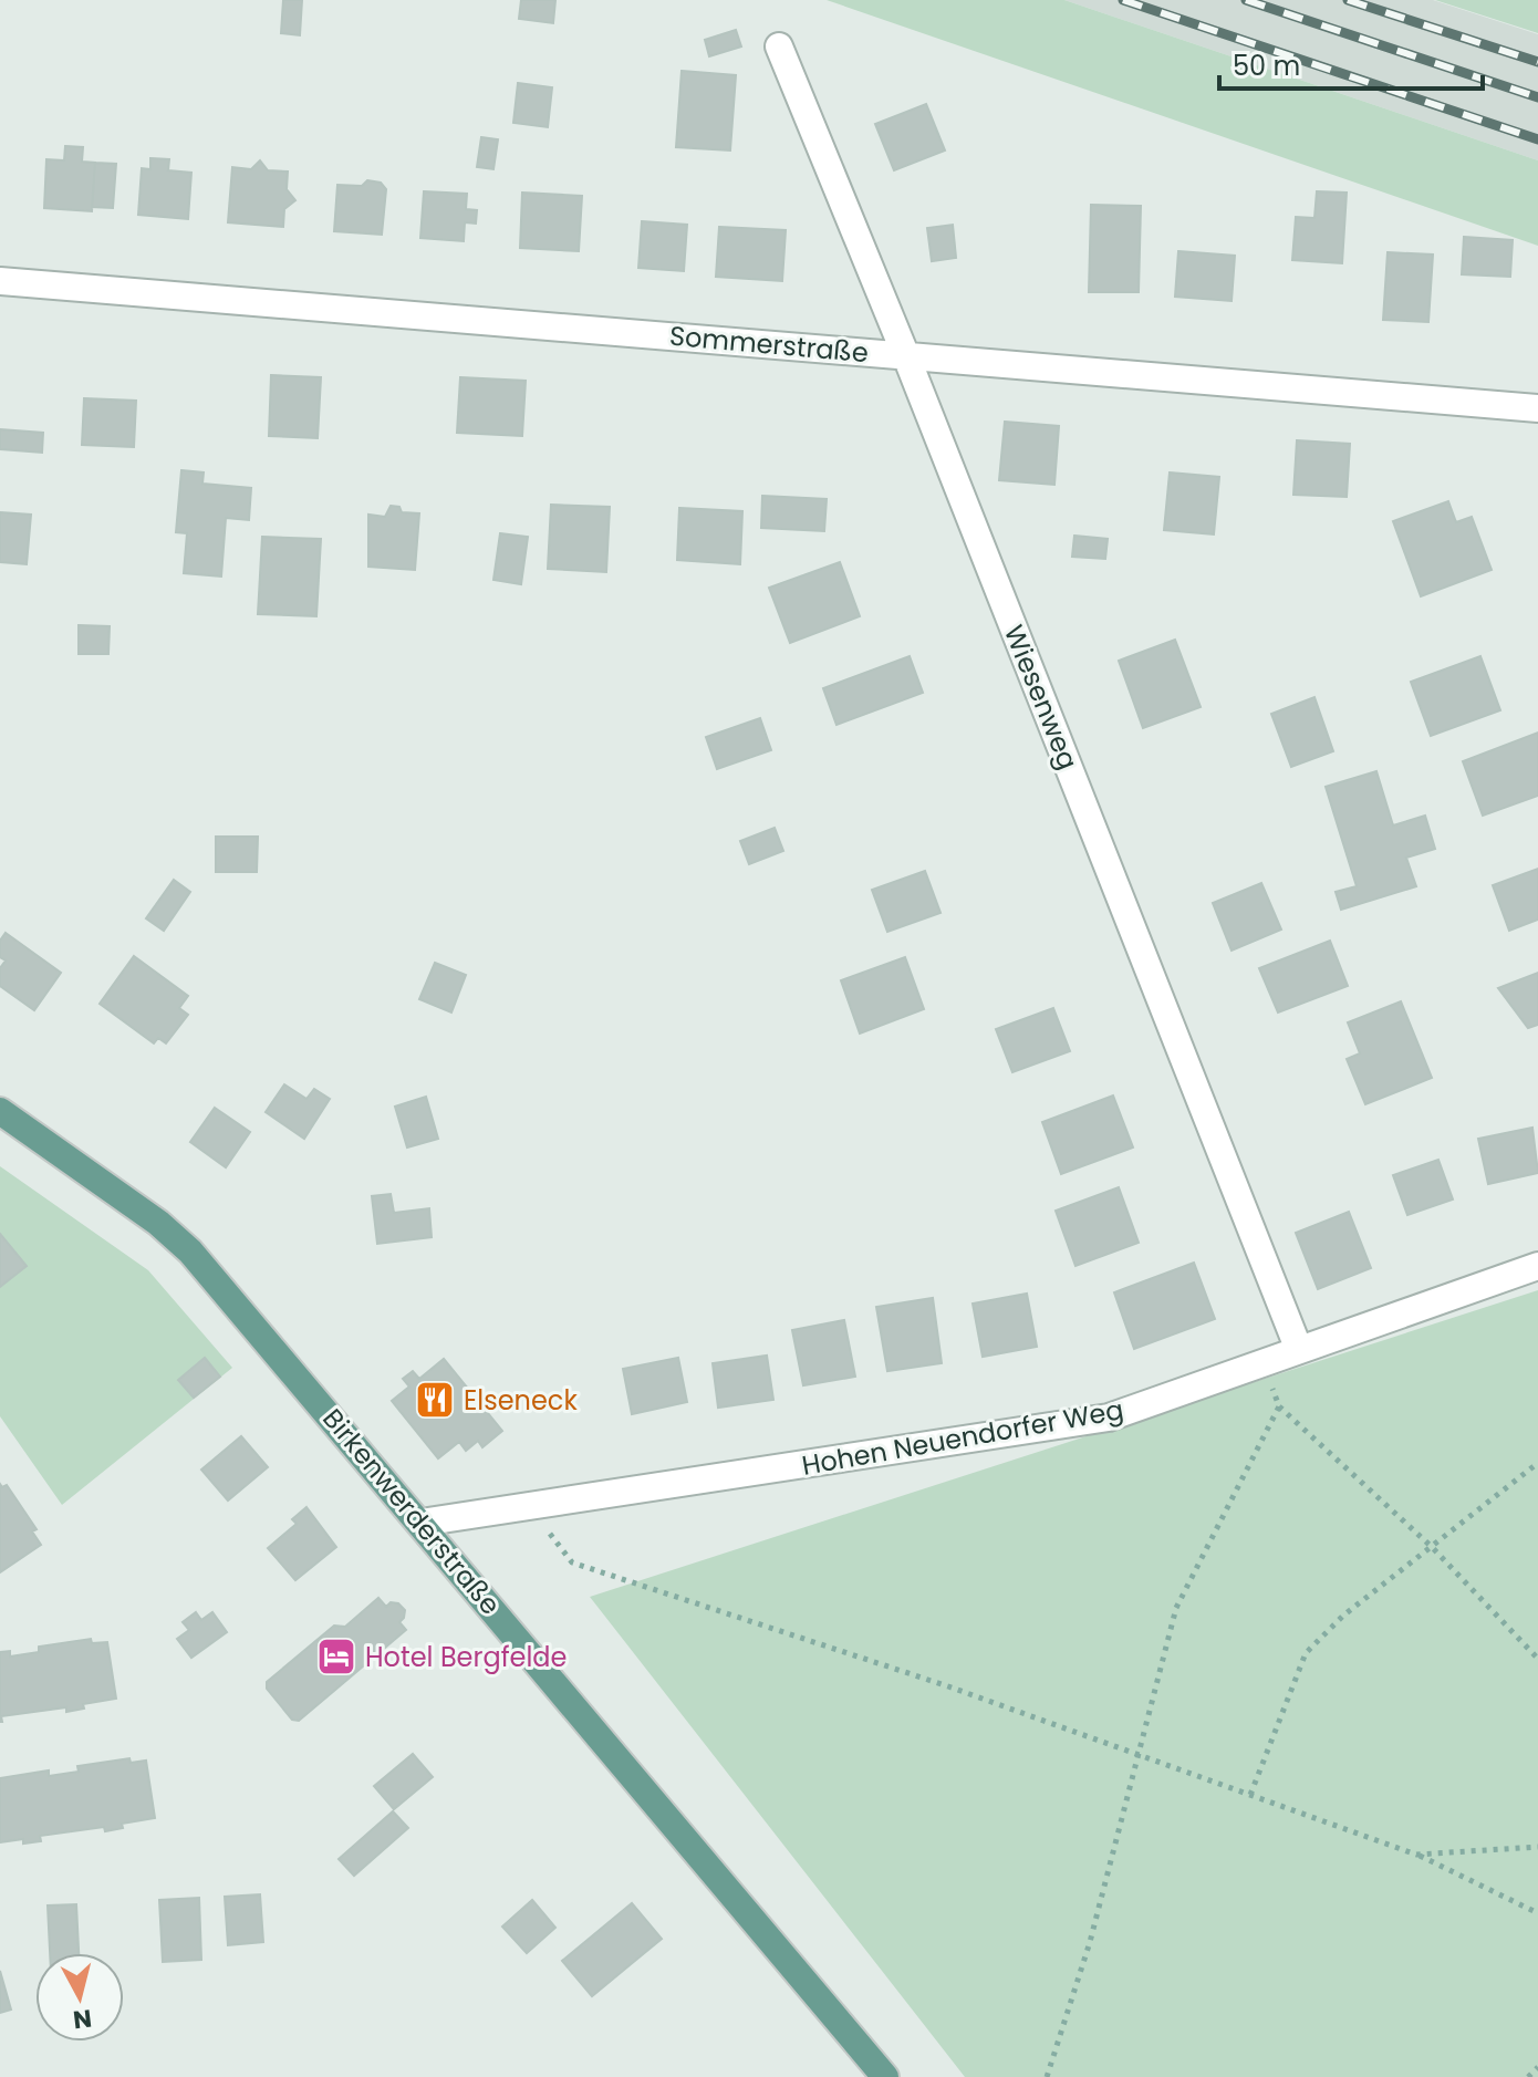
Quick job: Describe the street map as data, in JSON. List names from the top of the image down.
{
  "streets": {
    "main road": ["Birkenwerderstraße"],
    "street": ["Sommerstraße", "Wiesenweg", "Hohen Neuendorfer Weg"]
  },
  "crossings": [
    ["Sommerstraße", "Wiesenweg"],
    ["Wiesenweg", "Hohen Neuendorfer Weg"],
    ["Hohen Neuendorfer Weg", "Birkenwerderstraße"]
  ],
  "places": {
    "restaurant": ["Elseneck"],
    "hotel": ["Hotel Bergfelde"]
  },
  "scale_bar": "50 m",
  "north": "bottom"
}
